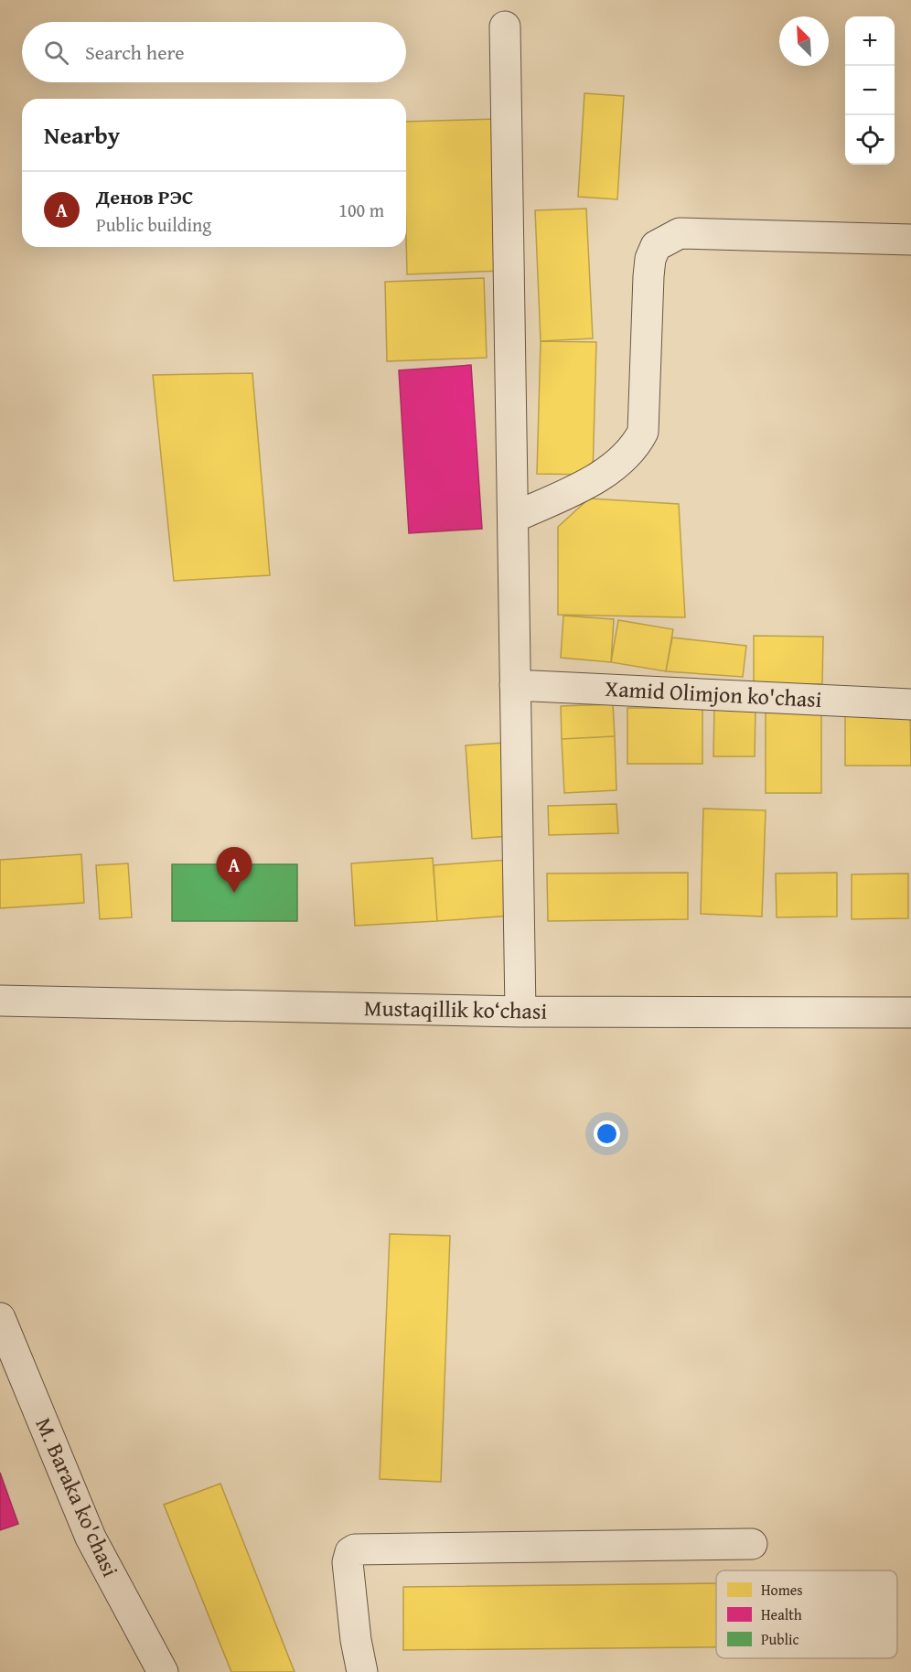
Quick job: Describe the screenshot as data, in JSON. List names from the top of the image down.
{
  "streets": {
    "street": ["Xamid Olimjon ko'chasi", "Mustaqillik ko‘chasi", "M. Baraka ko'chasi"]
  },
  "legend": ["Homes", "Health", "Public"],
  "north": "top left",
  "page": {
    "map_buttons": ["+", "−"],
    "search": "Search here",
    "heading": "Nearby",
    "list": [
      {
        "mark": "A",
        "name": "Денов РЭС",
        "note": "Public building",
        "value": "100 m"
      }
    ],
    "pins": "A"
  }
}
